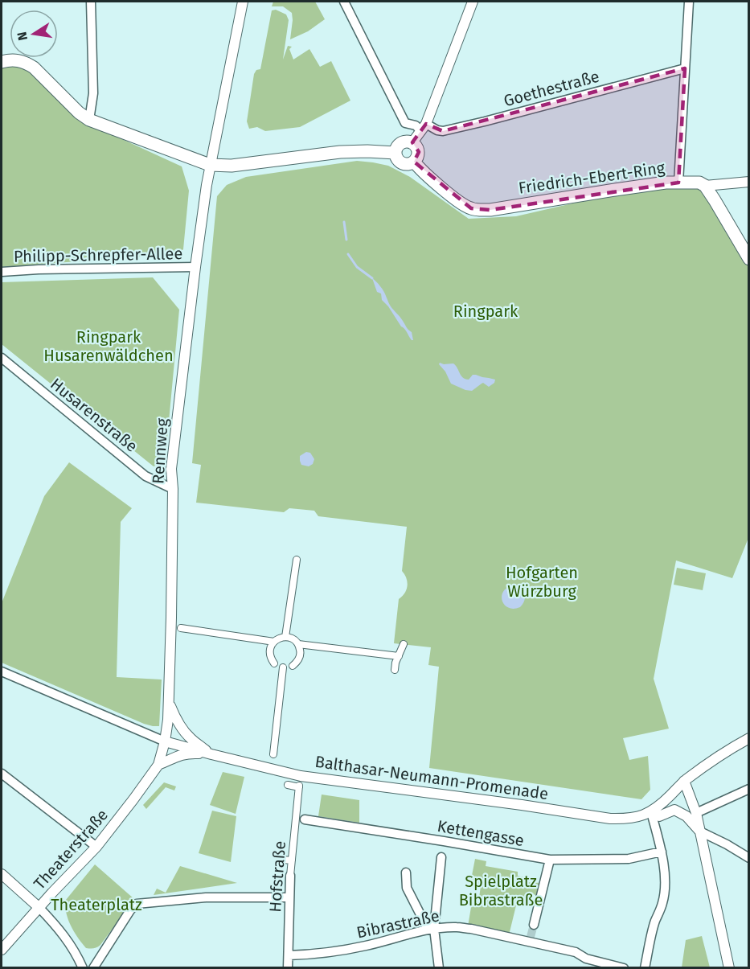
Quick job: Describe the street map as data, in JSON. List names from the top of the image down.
{
  "streets": {
    "main road": ["Friedrich-Ebert-Ring"],
    "street": [
      "Goethestraße",
      "Philipp-Schrepfer-Allee",
      "Husarenstraße",
      "Rennweg",
      "Balthasar-Neumann-Promenade",
      "Kettengasse",
      "Theaterstraße",
      "Hofstraße",
      "Bibrastraße"
    ]
  },
  "crossings": [
    ["Friedrich-Ebert-Ring", "Rennweg"],
    ["Philipp-Schrepfer-Allee", "Rennweg"],
    ["Husarenstraße", "Rennweg"],
    ["Rennweg", "Balthasar-Neumann-Promenade"],
    ["Rennweg", "Theaterstraße"],
    ["Balthasar-Neumann-Promenade", "Theaterstraße"],
    ["Kettengasse", "Hofstraße"],
    ["Hofstraße", "Bibrastraße"]
  ],
  "parks": [
    "Ringpark",
    "Ringpark Husarenwäldchen",
    "Hofgarten Würzburg",
    "Spielplatz Bibrastraße",
    "Theaterplatz"
  ],
  "north": "left"
}
